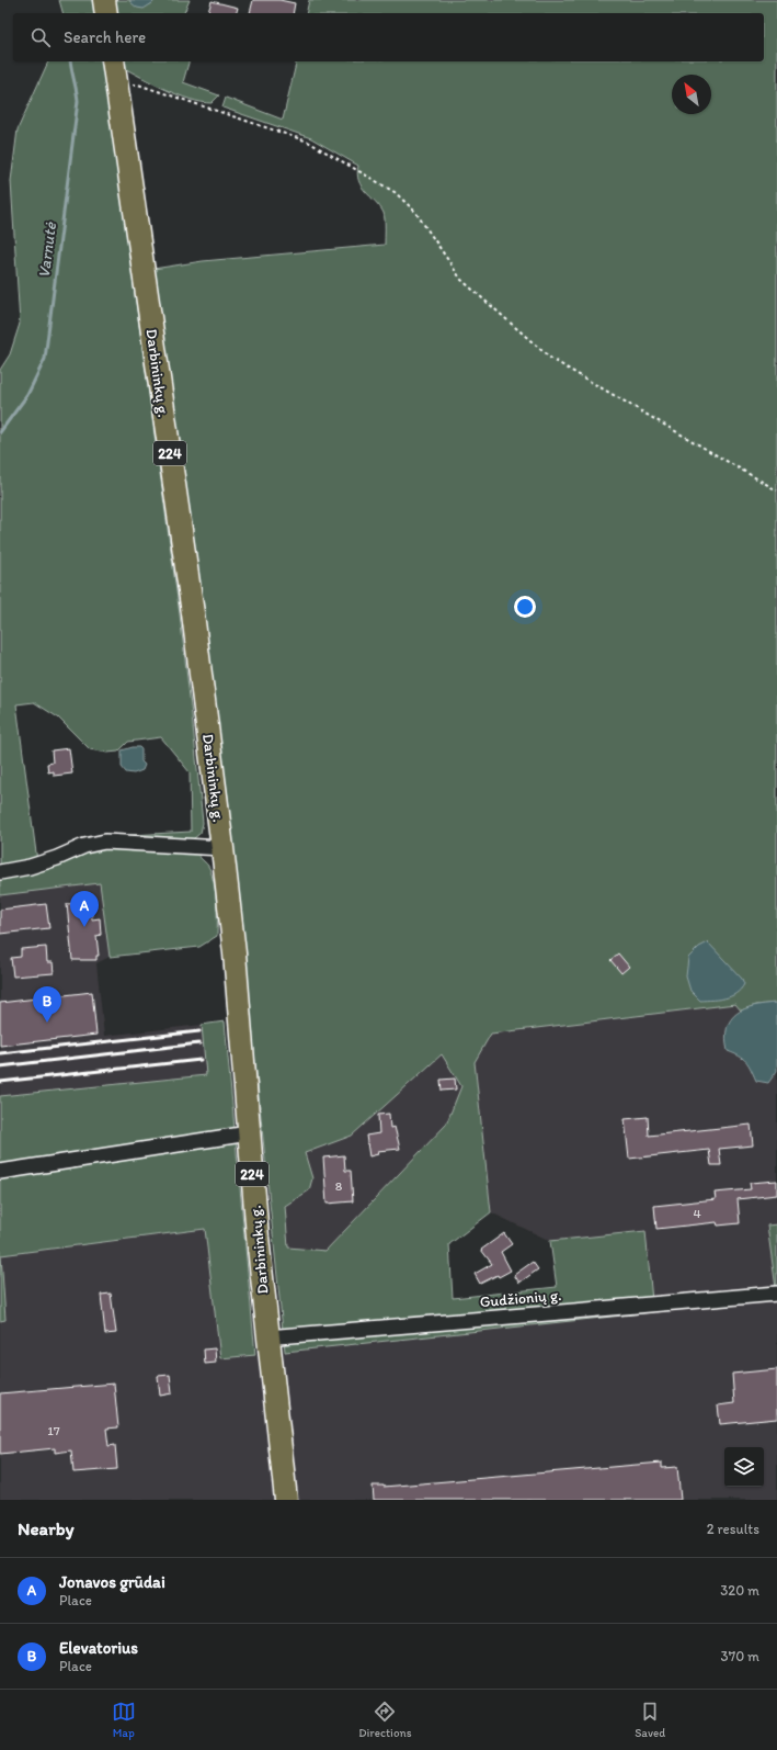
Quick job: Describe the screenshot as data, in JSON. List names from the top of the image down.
{
  "streets": {
    "main road": ["Darbininkų g.", "224"],
    "street": ["Gudžionių g."]
  },
  "crossings": [
    ["Darbininkų g.", "Gudžionių g."]
  ],
  "water": ["Varnutė"],
  "house_numbers": ["8", "4", "17"],
  "north": "top left",
  "page": {
    "search": "Search here",
    "pins": ["A", "B"],
    "heading": ["Nearby", "2 results"],
    "list": [
      {
        "mark": "A",
        "name": "Jonavos grūdai",
        "note": "Place",
        "value": "320 m"
      },
      {
        "mark": "B",
        "name": "Elevatorius",
        "note": "Place",
        "value": "370 m"
      }
    ],
    "nav": ["Map", "Directions", "Saved"]
  }
}
